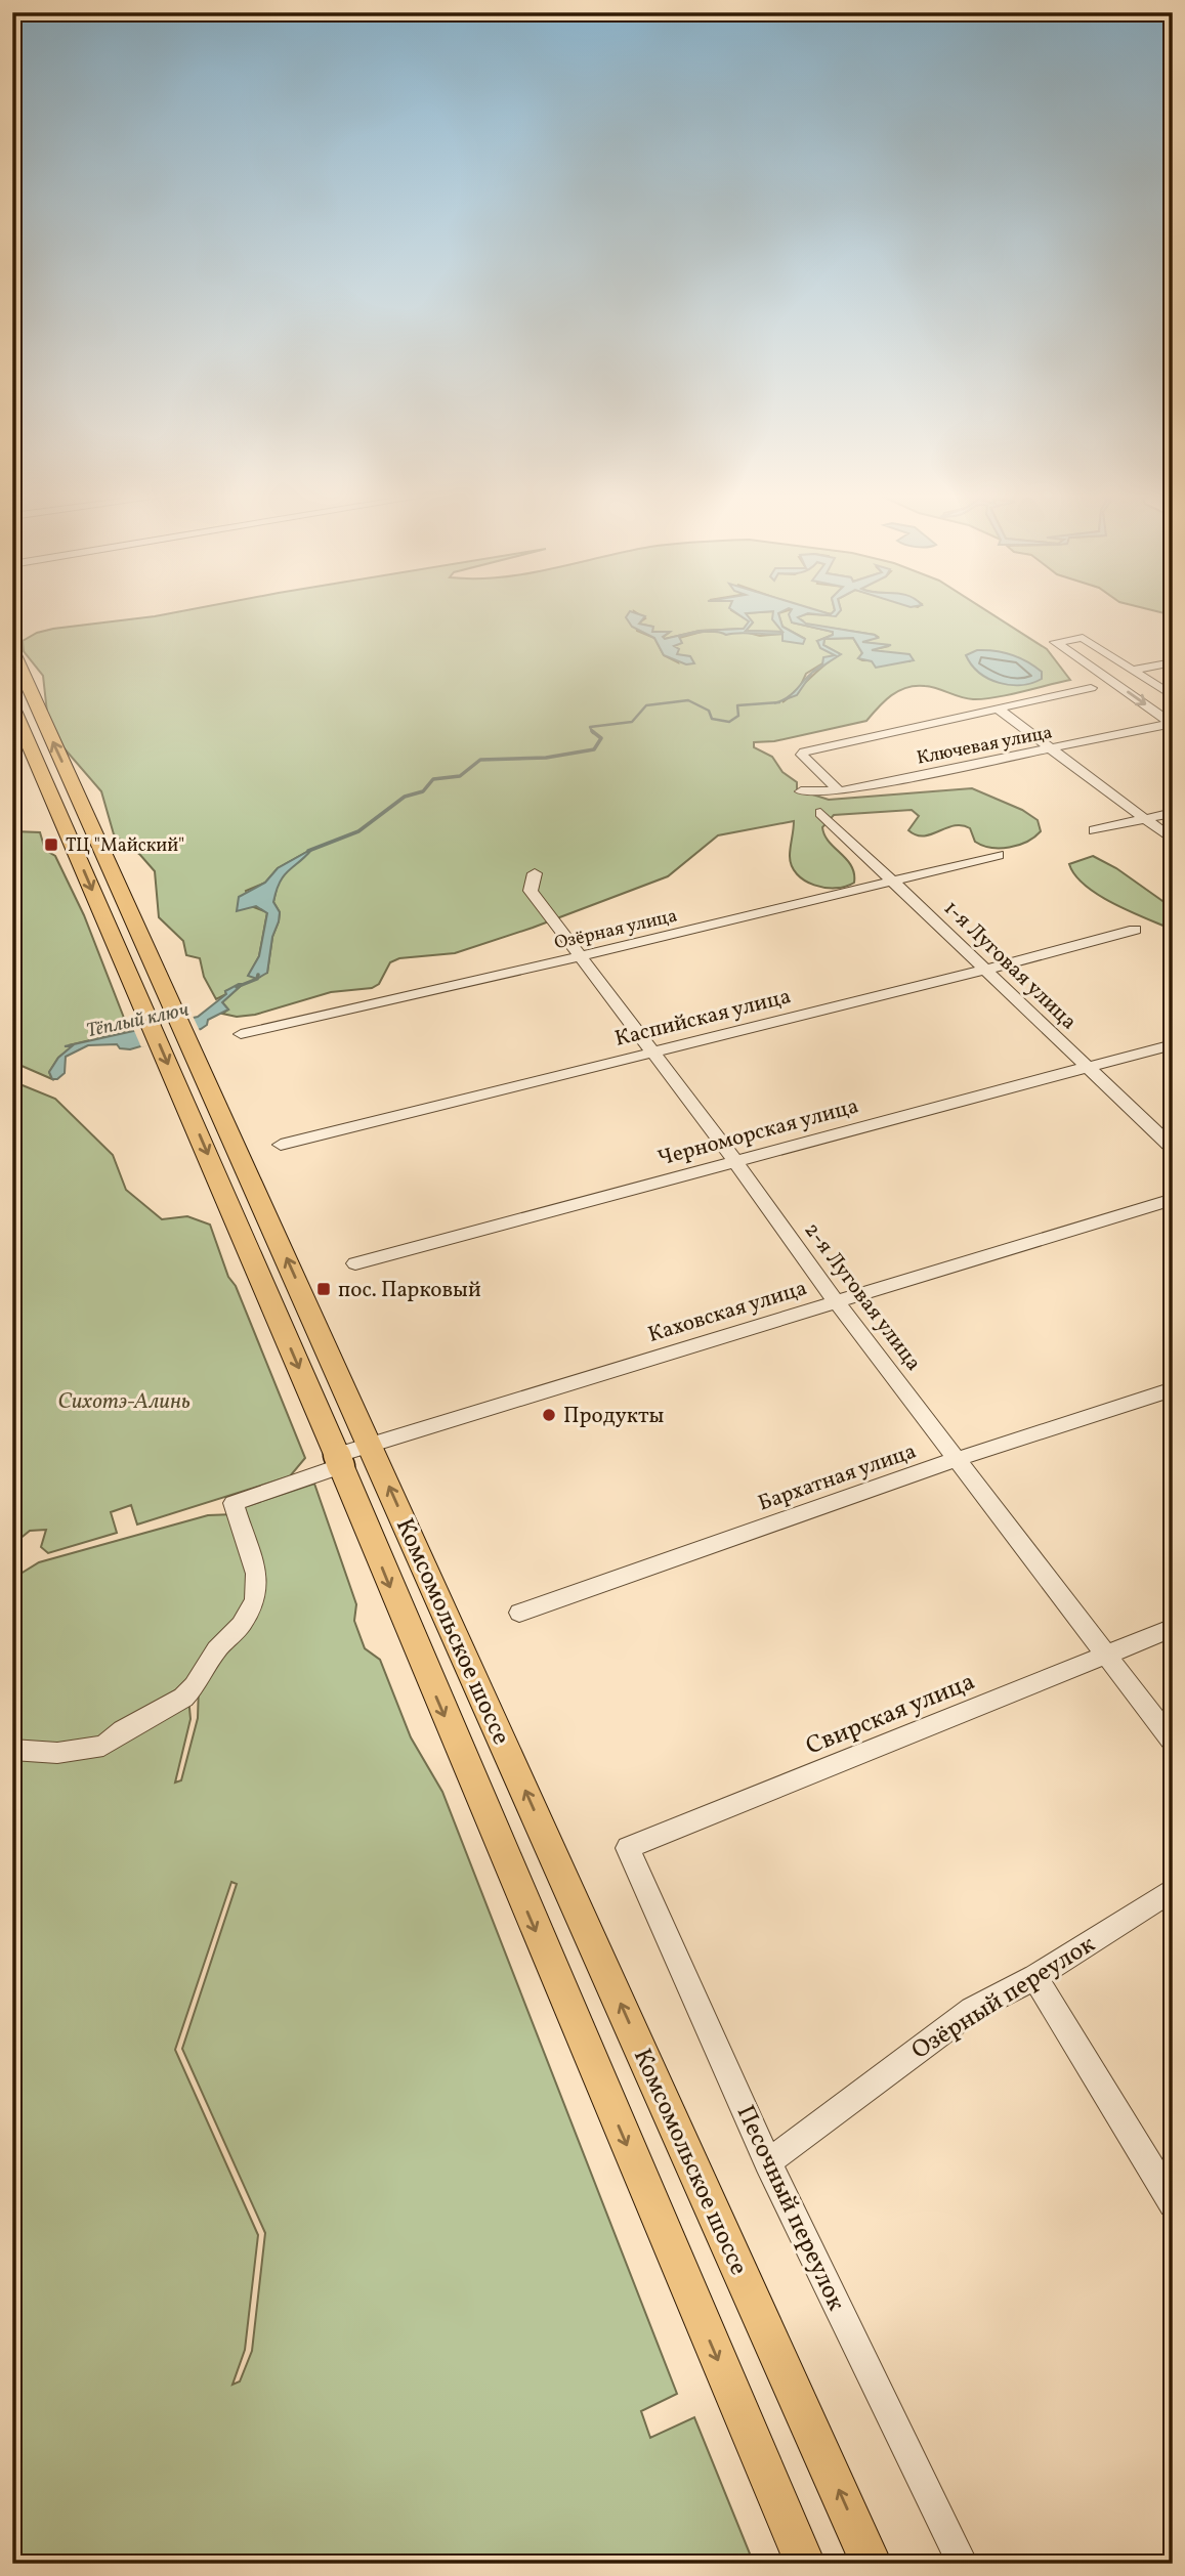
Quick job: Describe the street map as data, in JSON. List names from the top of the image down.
{
  "streets": {
    "main road": ["Комсомольское шоссе"],
    "street": [
      "Ключевая улица",
      "Озёрная улица",
      "1-я Луговая улица",
      "Каспийская улица",
      "Черноморская улица",
      "2-я Луговая улица",
      "Каховская улица",
      "Бархатная улица",
      "Свирская улица",
      "Озёрный переулок",
      "Песочный переулок"
    ]
  },
  "crossings": [
    ["Озёрная улица", "1-я Луговая улица"],
    ["Озёрная улица", "2-я Луговая улица"],
    ["1-я Луговая улица", "Каспийская улица"],
    ["1-я Луговая улица", "Черноморская улица"],
    ["Каспийская улица", "2-я Луговая улица"],
    ["Черноморская улица", "2-я Луговая улица"],
    ["2-я Луговая улица", "Каховская улица"],
    ["2-я Луговая улица", "Бархатная улица"],
    ["2-я Луговая улица", "Свирская улица"],
    ["Каховская улица", "Комсомольское шоссе"],
    ["Свирская улица", "Песочный переулок"],
    ["Озёрный переулок", "Песочный переулок"]
  ],
  "water": ["Тёплый ключ"],
  "parks": ["Сихотэ-Алинь"],
  "places": {
    "transit": ["ТЦ \"Майский\"", "пос. Парковый"],
    "other": ["Продукты"]
  }
}
